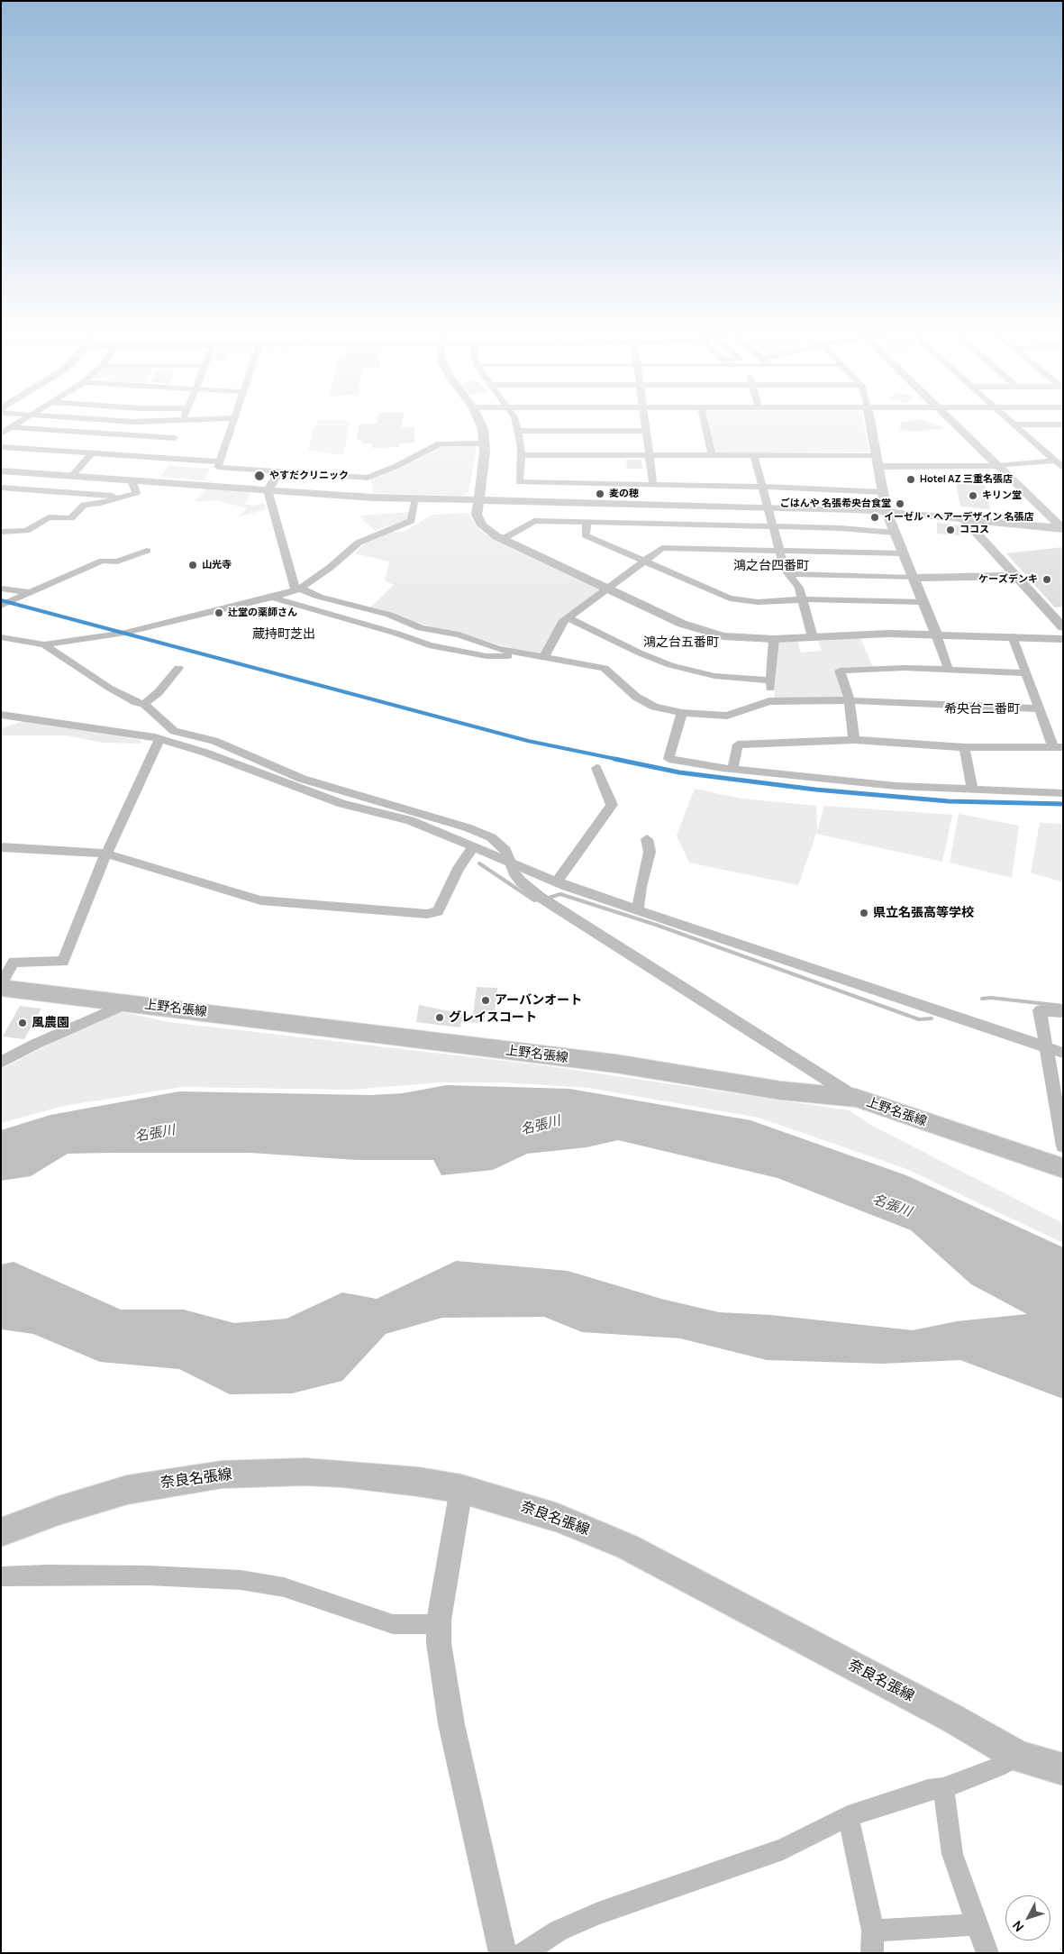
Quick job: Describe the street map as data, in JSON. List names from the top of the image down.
{
  "streets": {
    "main road": ["上野名張線", "奈良名張線"]
  },
  "districts": [
    "鴻之台四番町",
    "蔵持町芝出",
    "鴻之台五番町",
    "希央台二番町"
  ],
  "water": ["名張川"],
  "places": [
    "やすだクリニック",
    "Hotel AZ 三重名張店",
    "麦の穂",
    "キリン堂",
    "ごはんや 名張希央台食堂",
    "イーゼル・ヘアーデザイン 名張店",
    "ココス",
    "山光寺",
    "ケーズデンキ",
    "辻堂の薬師さん",
    "県立名張高等学校",
    "アーバンオート",
    "グレイスコート",
    "風農園"
  ],
  "north": "bottom left"
}
